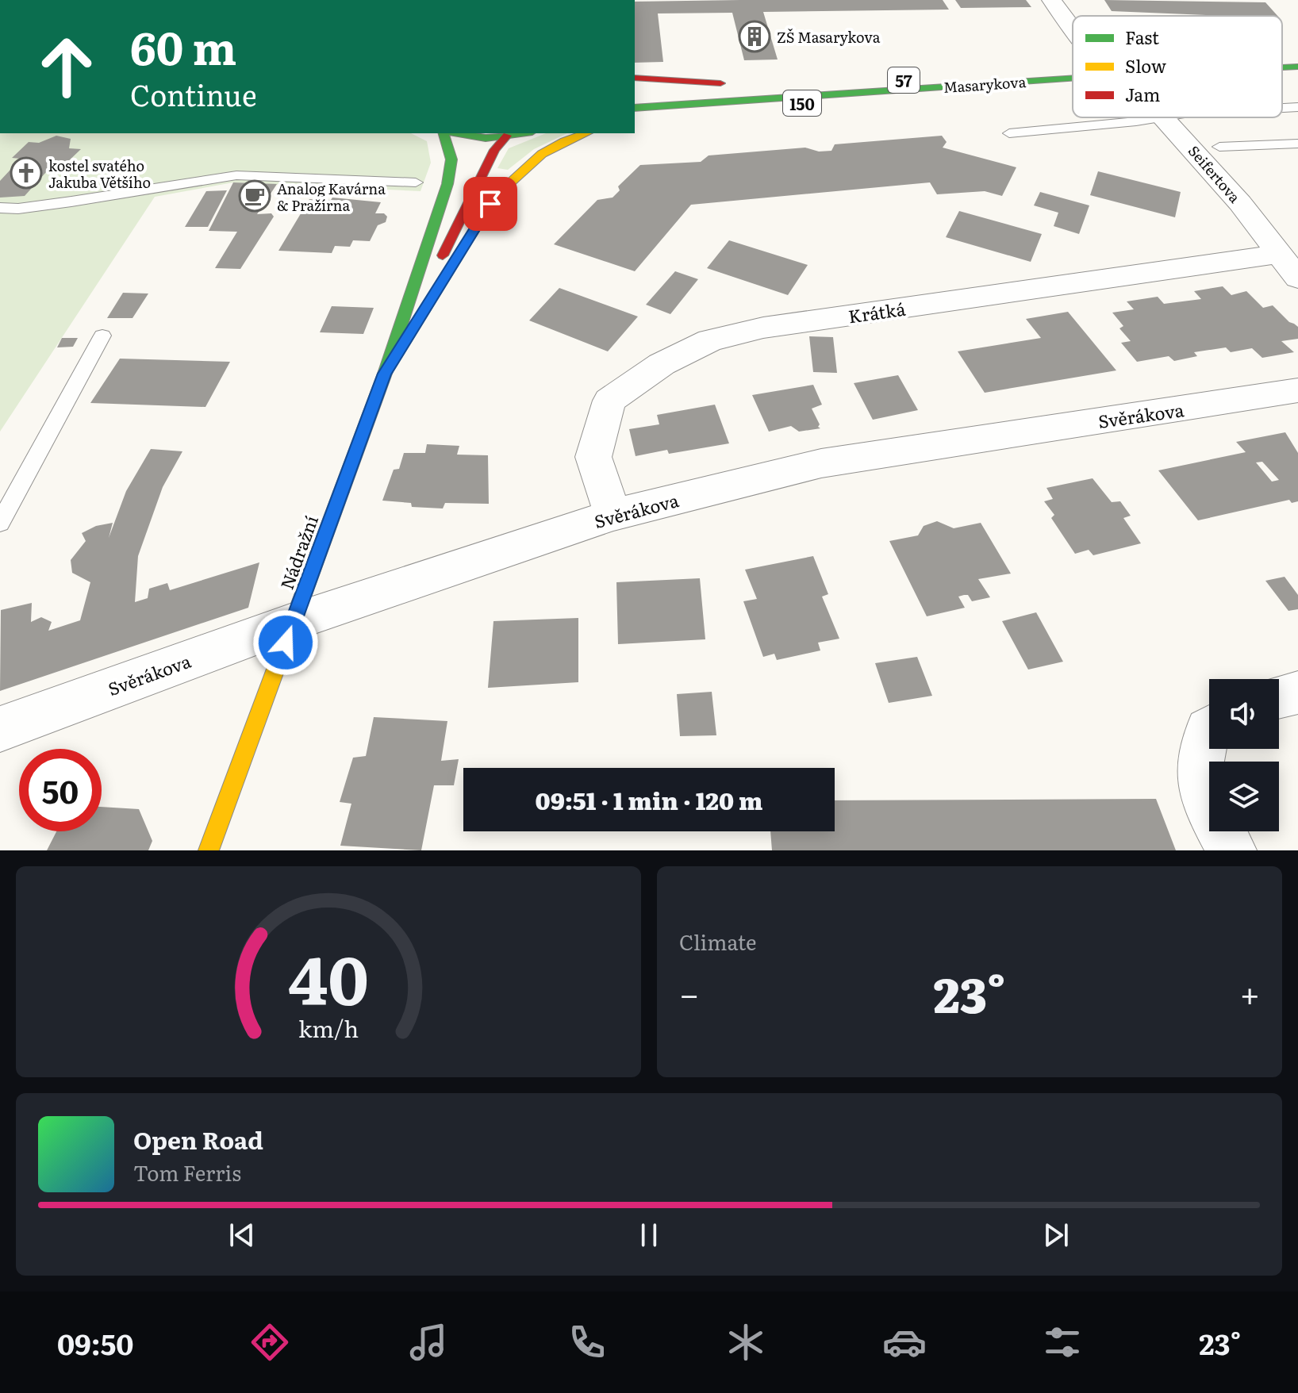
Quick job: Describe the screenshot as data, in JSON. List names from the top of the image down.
{
  "streets": {
    "main road": [
      "57",
      "Masarykova",
      "150",
      "Nádražní"
    ],
    "street": ["Seifertova", "Krátká", "Svěrákova"]
  },
  "crossings": [
    ["57", "Masarykova"],
    ["57", "150"],
    ["Masarykova", "150"],
    ["Seifertova", "Krátká"],
    ["Krátká", "Svěrákova"],
    ["Svěrákova", "Nádražní"]
  ],
  "places": {
    "building": ["ZŠ Masarykova"],
    "church": ["kostel svatého Jakuba Většího"],
    "cafe": ["Analog Kavárna & Pražírna"]
  },
  "legend": ["Fast", "Slow", "Jam"],
  "page": {
    "turn": ["60 m", "Continue"],
    "limit": "50",
    "trip": "09:51 · 1 min · 120 m",
    "tile": "Climate",
    "heat": ["−", "23°", "+"],
    "song": ["Open Road", "Tom Ferris"],
    "tabs": ["09:50", "23°"],
    "gauge": ["40", "km/h"]
  }
}
